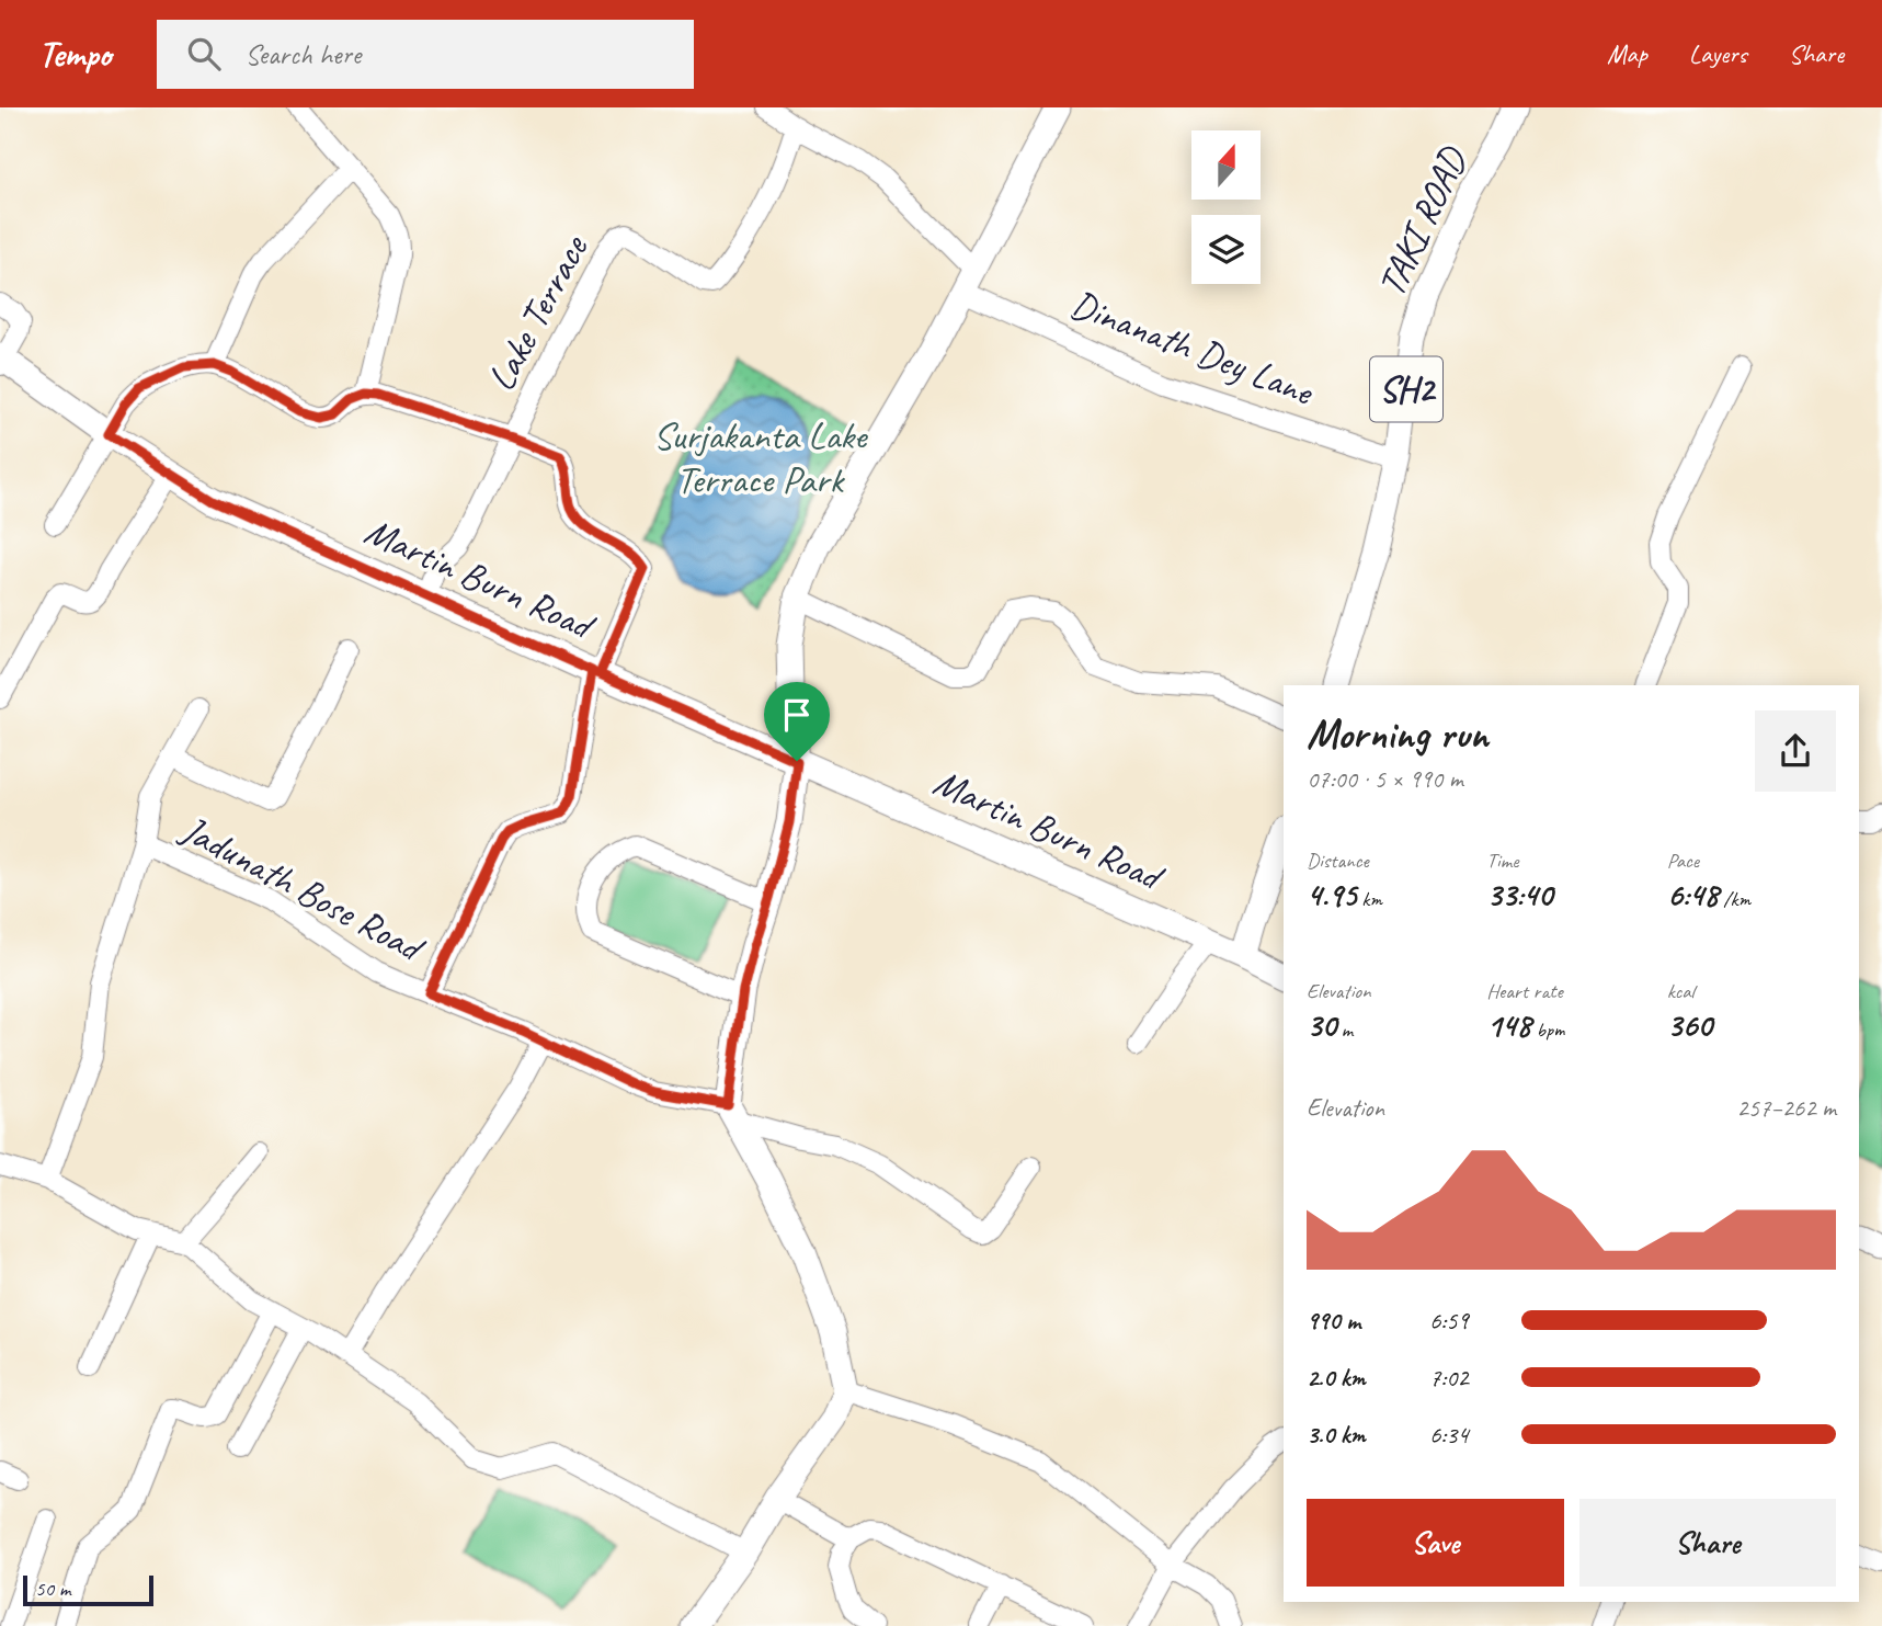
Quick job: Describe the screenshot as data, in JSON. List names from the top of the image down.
{
  "streets": {
    "main road": ["TAKI ROAD", "SH2", "Martin Burn Road"],
    "street": ["Lake Terrace", "Dinanath Dey Lane", "Jadunath Bose Road"]
  },
  "crossings": [
    ["TAKI ROAD", "Dinanath Dey Lane"],
    ["Lake Terrace", "Martin Burn Road"]
  ],
  "parks": ["Surjakanta Lake Terrace Park"],
  "scale_bar": "50 m",
  "north": "top",
  "page": {
    "header": "Tempo",
    "search": "Search here",
    "nav": ["Map", "Layers", "Share"],
    "heading": ["Morning run", "07:00 · 5 × 990 m"],
    "stats": [
      ["Distance", "4.95 km"],
      ["Time", "33:40"],
      ["Pace", "6:48 /km"],
      ["Elevation", "30 m"],
      ["Heart rate", "148 bpm"],
      ["kcal", "360"]
    ],
    "chart": ["Elevation", "257–262 m"],
    "list": [
      {
        "name": "990 m",
        "note": "6:59"
      },
      {
        "name": "2.0 km",
        "note": "7:02"
      },
      {
        "name": "3.0 km",
        "note": "6:34"
      }
    ],
    "buttons": ["Save", "Share"],
    "scale": "50 m"
  }
}
